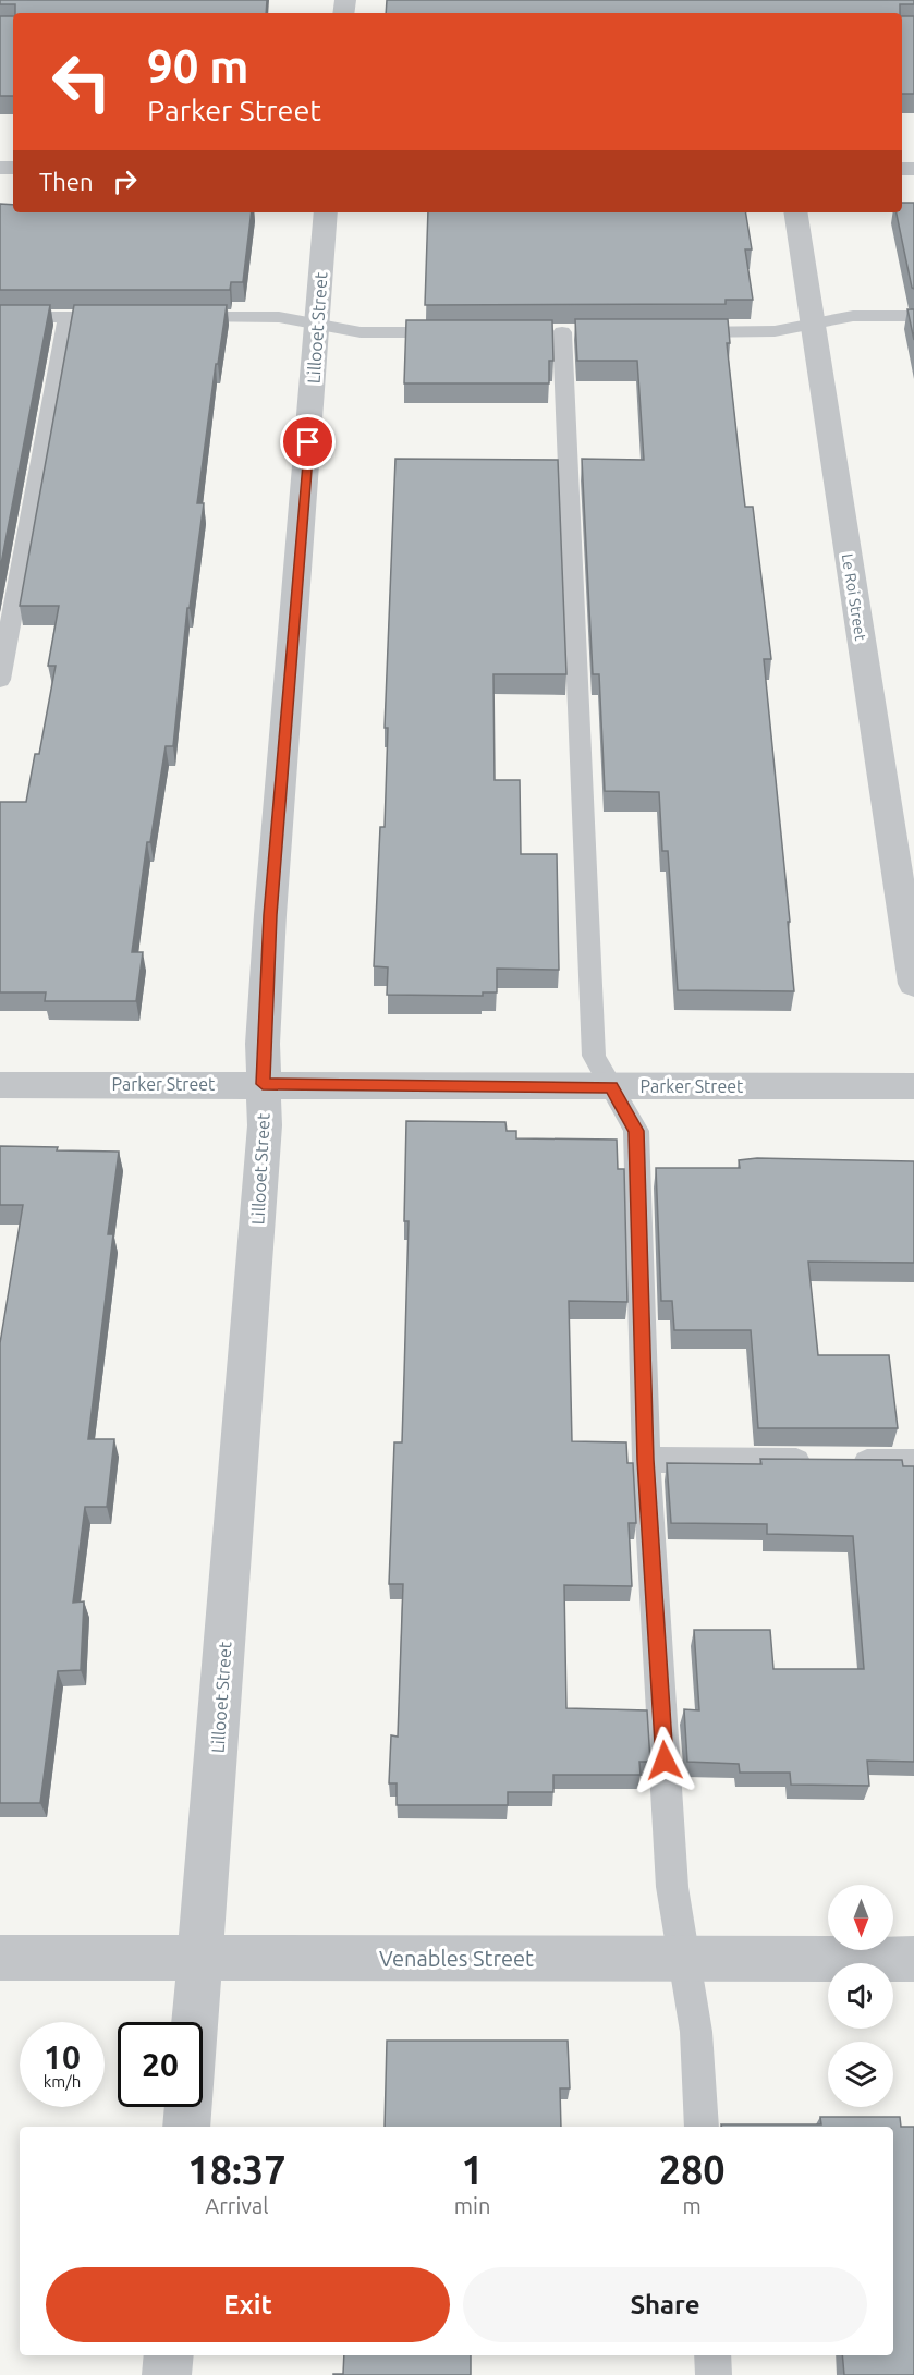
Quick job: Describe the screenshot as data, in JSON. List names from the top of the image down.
{
  "streets": {
    "street": [
      "Lillooet Street",
      "Le Roi Street",
      "Parker Street",
      "Venables Street"
    ]
  },
  "crossings": [
    ["Lillooet Street", "Parker Street"],
    ["Lillooet Street", "Venables Street"]
  ],
  "north": "bottom",
  "page": {
    "turn": ["90 m", "Parker Street"],
    "then": "Then",
    "speed": "10 km/h",
    "limit": "20",
    "eta": [
      "18:37",
      "Arrival",
      "1",
      "min",
      "280",
      "m"
    ],
    "buttons": ["Exit", "Share"]
  }
}
